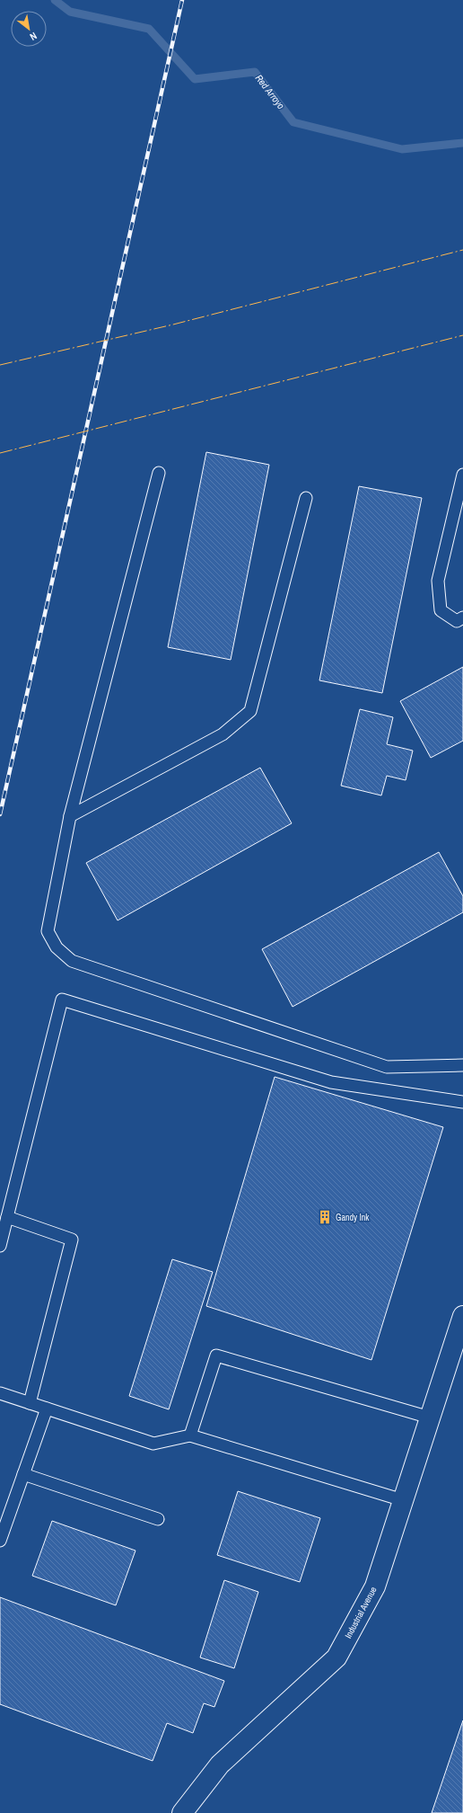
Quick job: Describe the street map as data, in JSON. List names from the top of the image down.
{
  "streets": {
    "street": ["Industrial Avenue"]
  },
  "water": ["Red Arroyo"],
  "places": {
    "building": ["Gandy Ink"]
  },
  "north": "bottom right"
}
